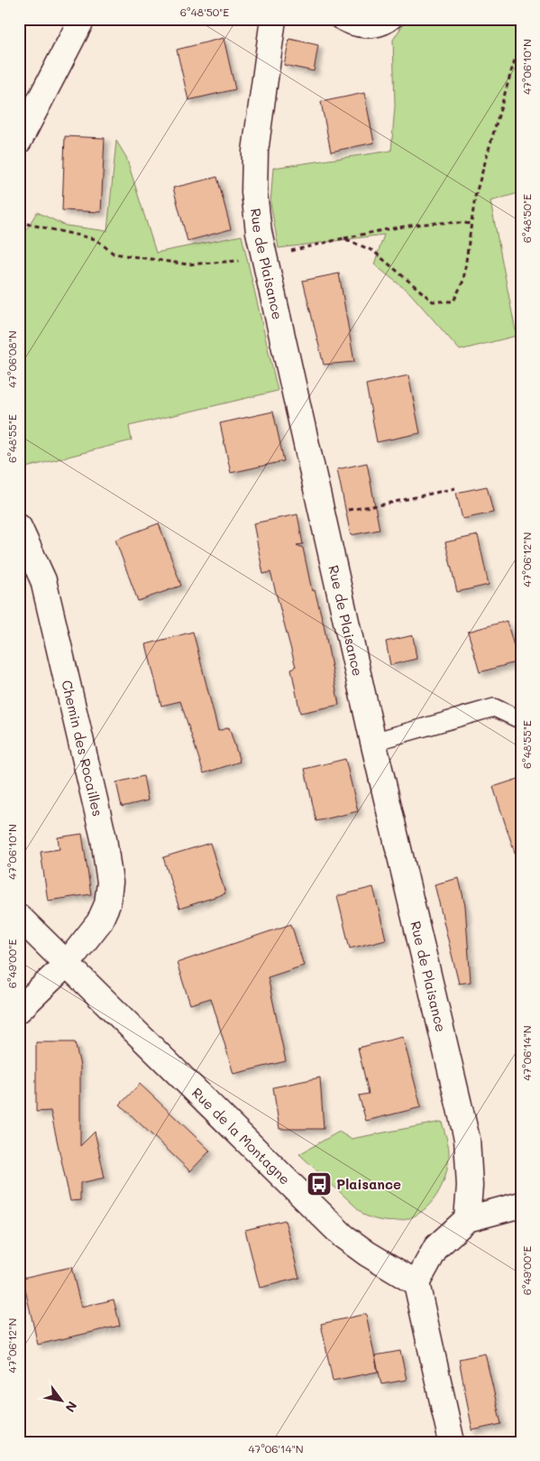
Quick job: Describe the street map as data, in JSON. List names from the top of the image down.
{
  "streets": {
    "street": ["Rue de Plaisance", "Chemin des Rocailles", "Rue de la Montagne"]
  },
  "crossings": [
    ["Chemin des Rocailles", "Rue de la Montagne"]
  ],
  "places": {
    "bus stop": ["Plaisance"]
  },
  "north": "bottom right",
  "coordinates": [
    "6°48'50\"E",
    "47°06'10\"N",
    "47°06'08\"N",
    "6°48'55\"E",
    "47°06'12\"N",
    "6°49'00\"E",
    "47°06'14\"N"
  ]
}
